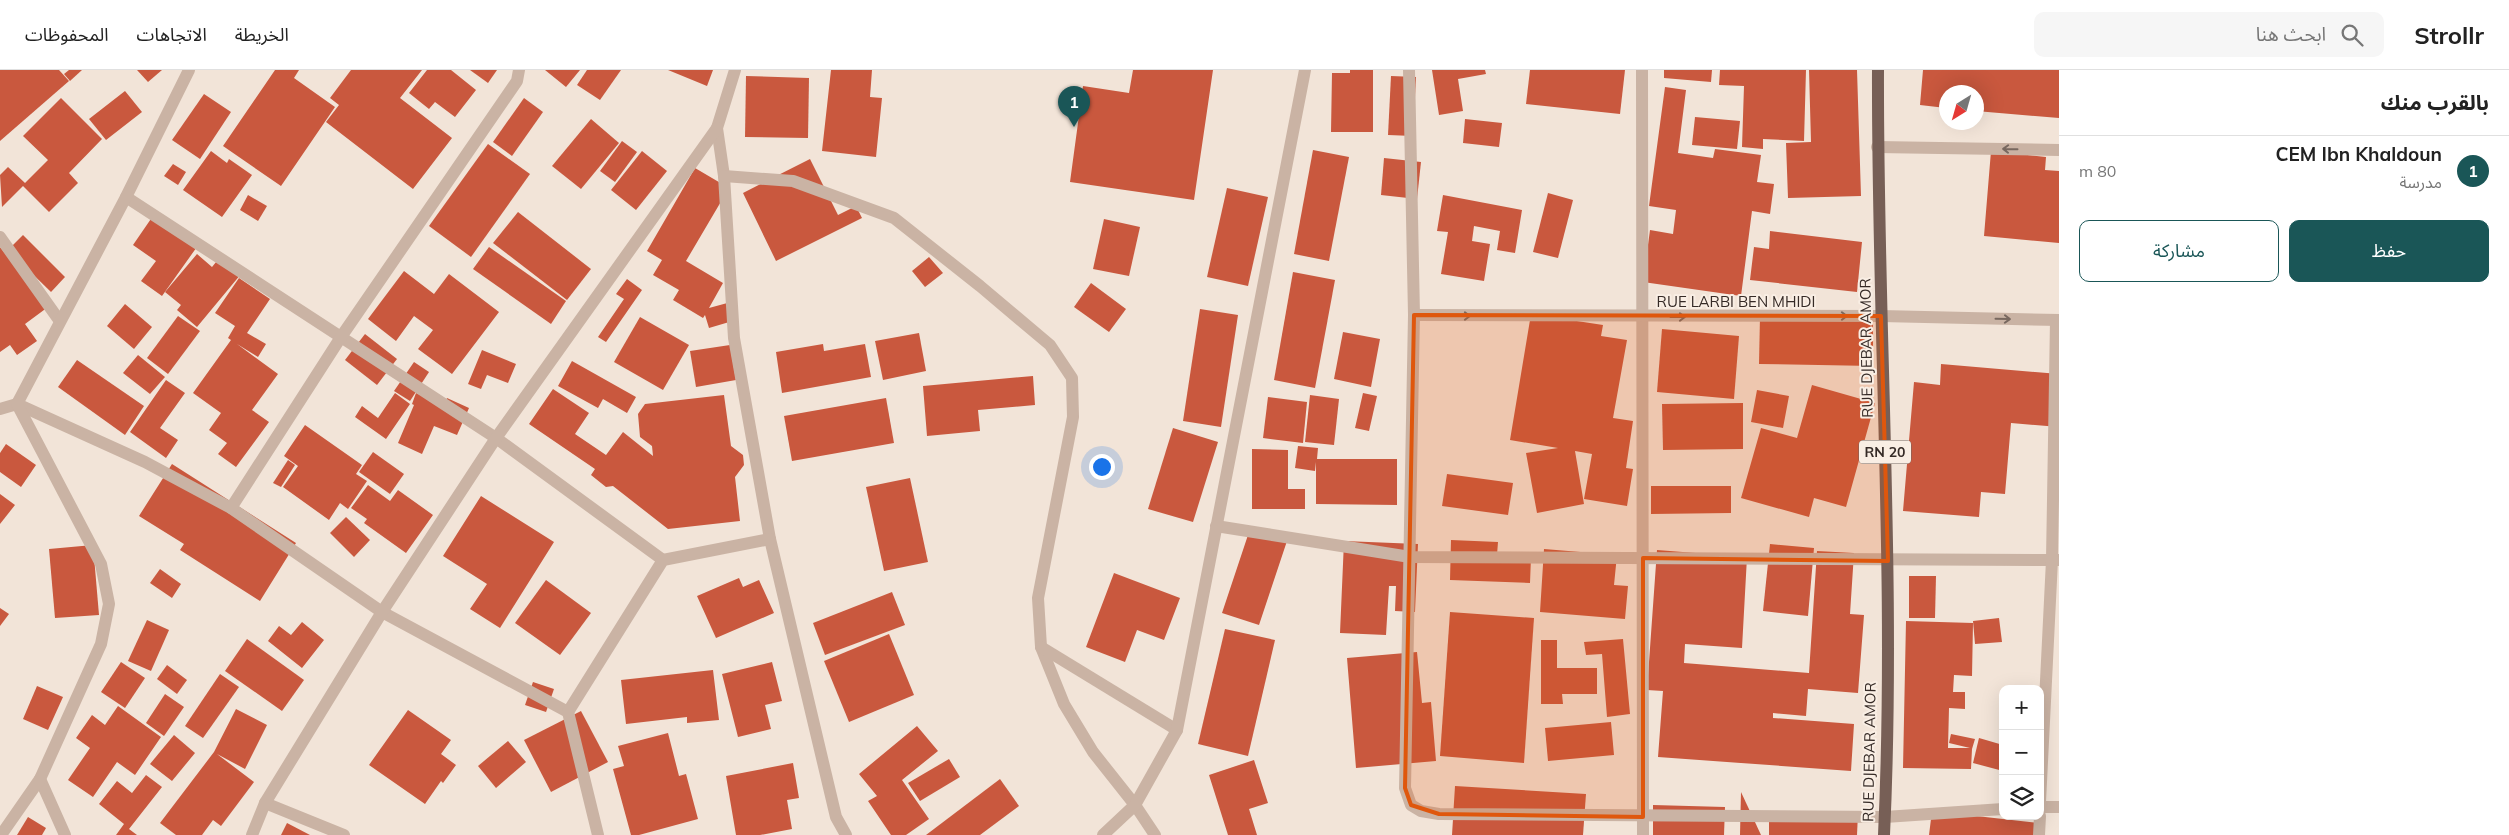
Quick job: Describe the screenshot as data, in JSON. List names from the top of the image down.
{
  "streets": {
    "main road": ["RUE DJEBAR AMOR", "RN 20"],
    "street": ["RUE LARBI BEN MHIDI"]
  },
  "crossings": [
    ["RUE LARBI BEN MHIDI", "RUE DJEBAR AMOR"]
  ],
  "one_way": ["RUE LARBI BEN MHIDI"],
  "north": "bottom left",
  "page": {
    "header": "Strollr",
    "search": "ابحث هنا",
    "nav": ["الخريطة", "الاتجاهات", "المحفوظات"],
    "heading": "بالقرب منك",
    "pins": "1",
    "list": [
      {
        "mark": "1",
        "name": "CEM Ibn Khaldoun",
        "note": "مدرسة",
        "value": "80 m"
      }
    ],
    "buttons": ["حفظ", "مشاركة"],
    "map_buttons": ["+", "−"]
  }
}
